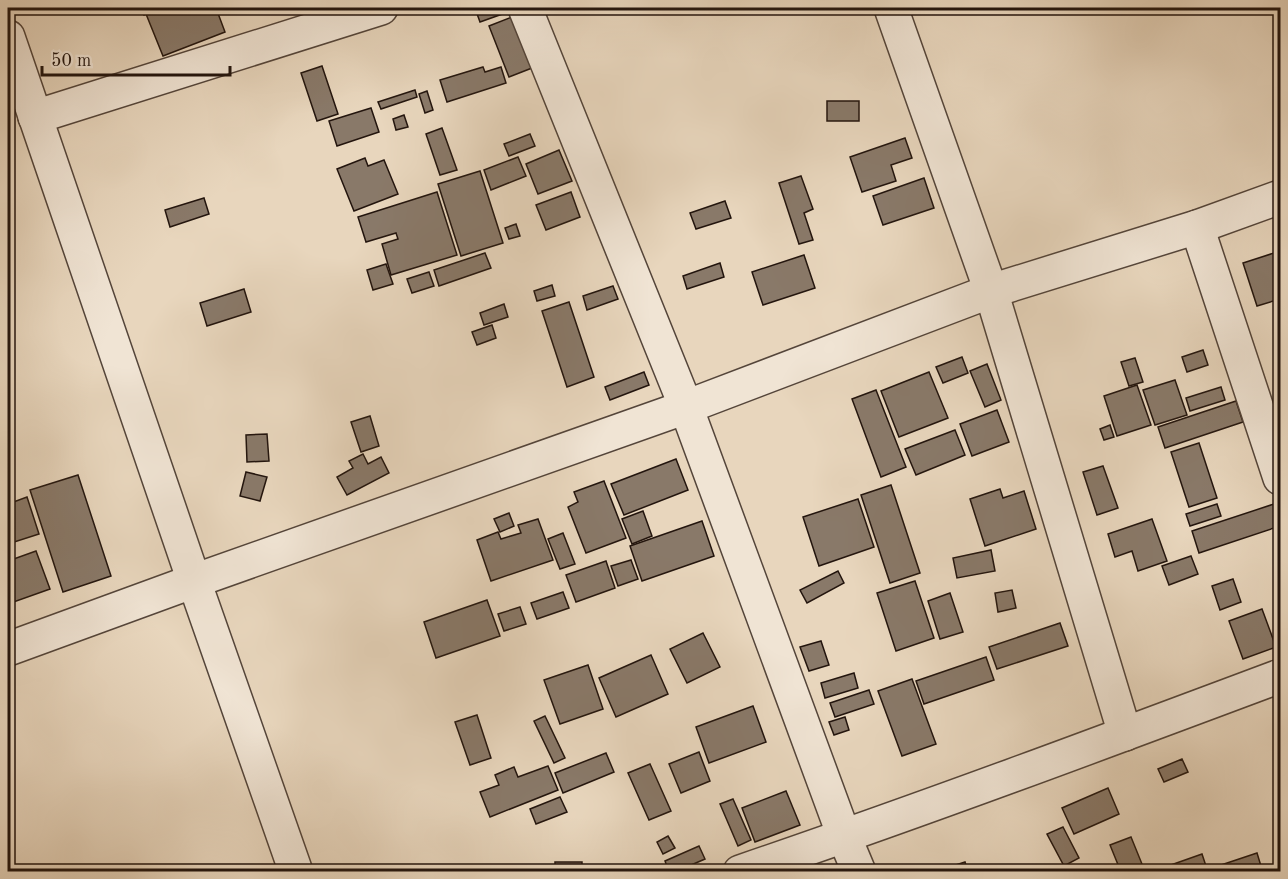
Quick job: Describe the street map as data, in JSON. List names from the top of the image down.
{
  "scale_bar": "50 m"
}
